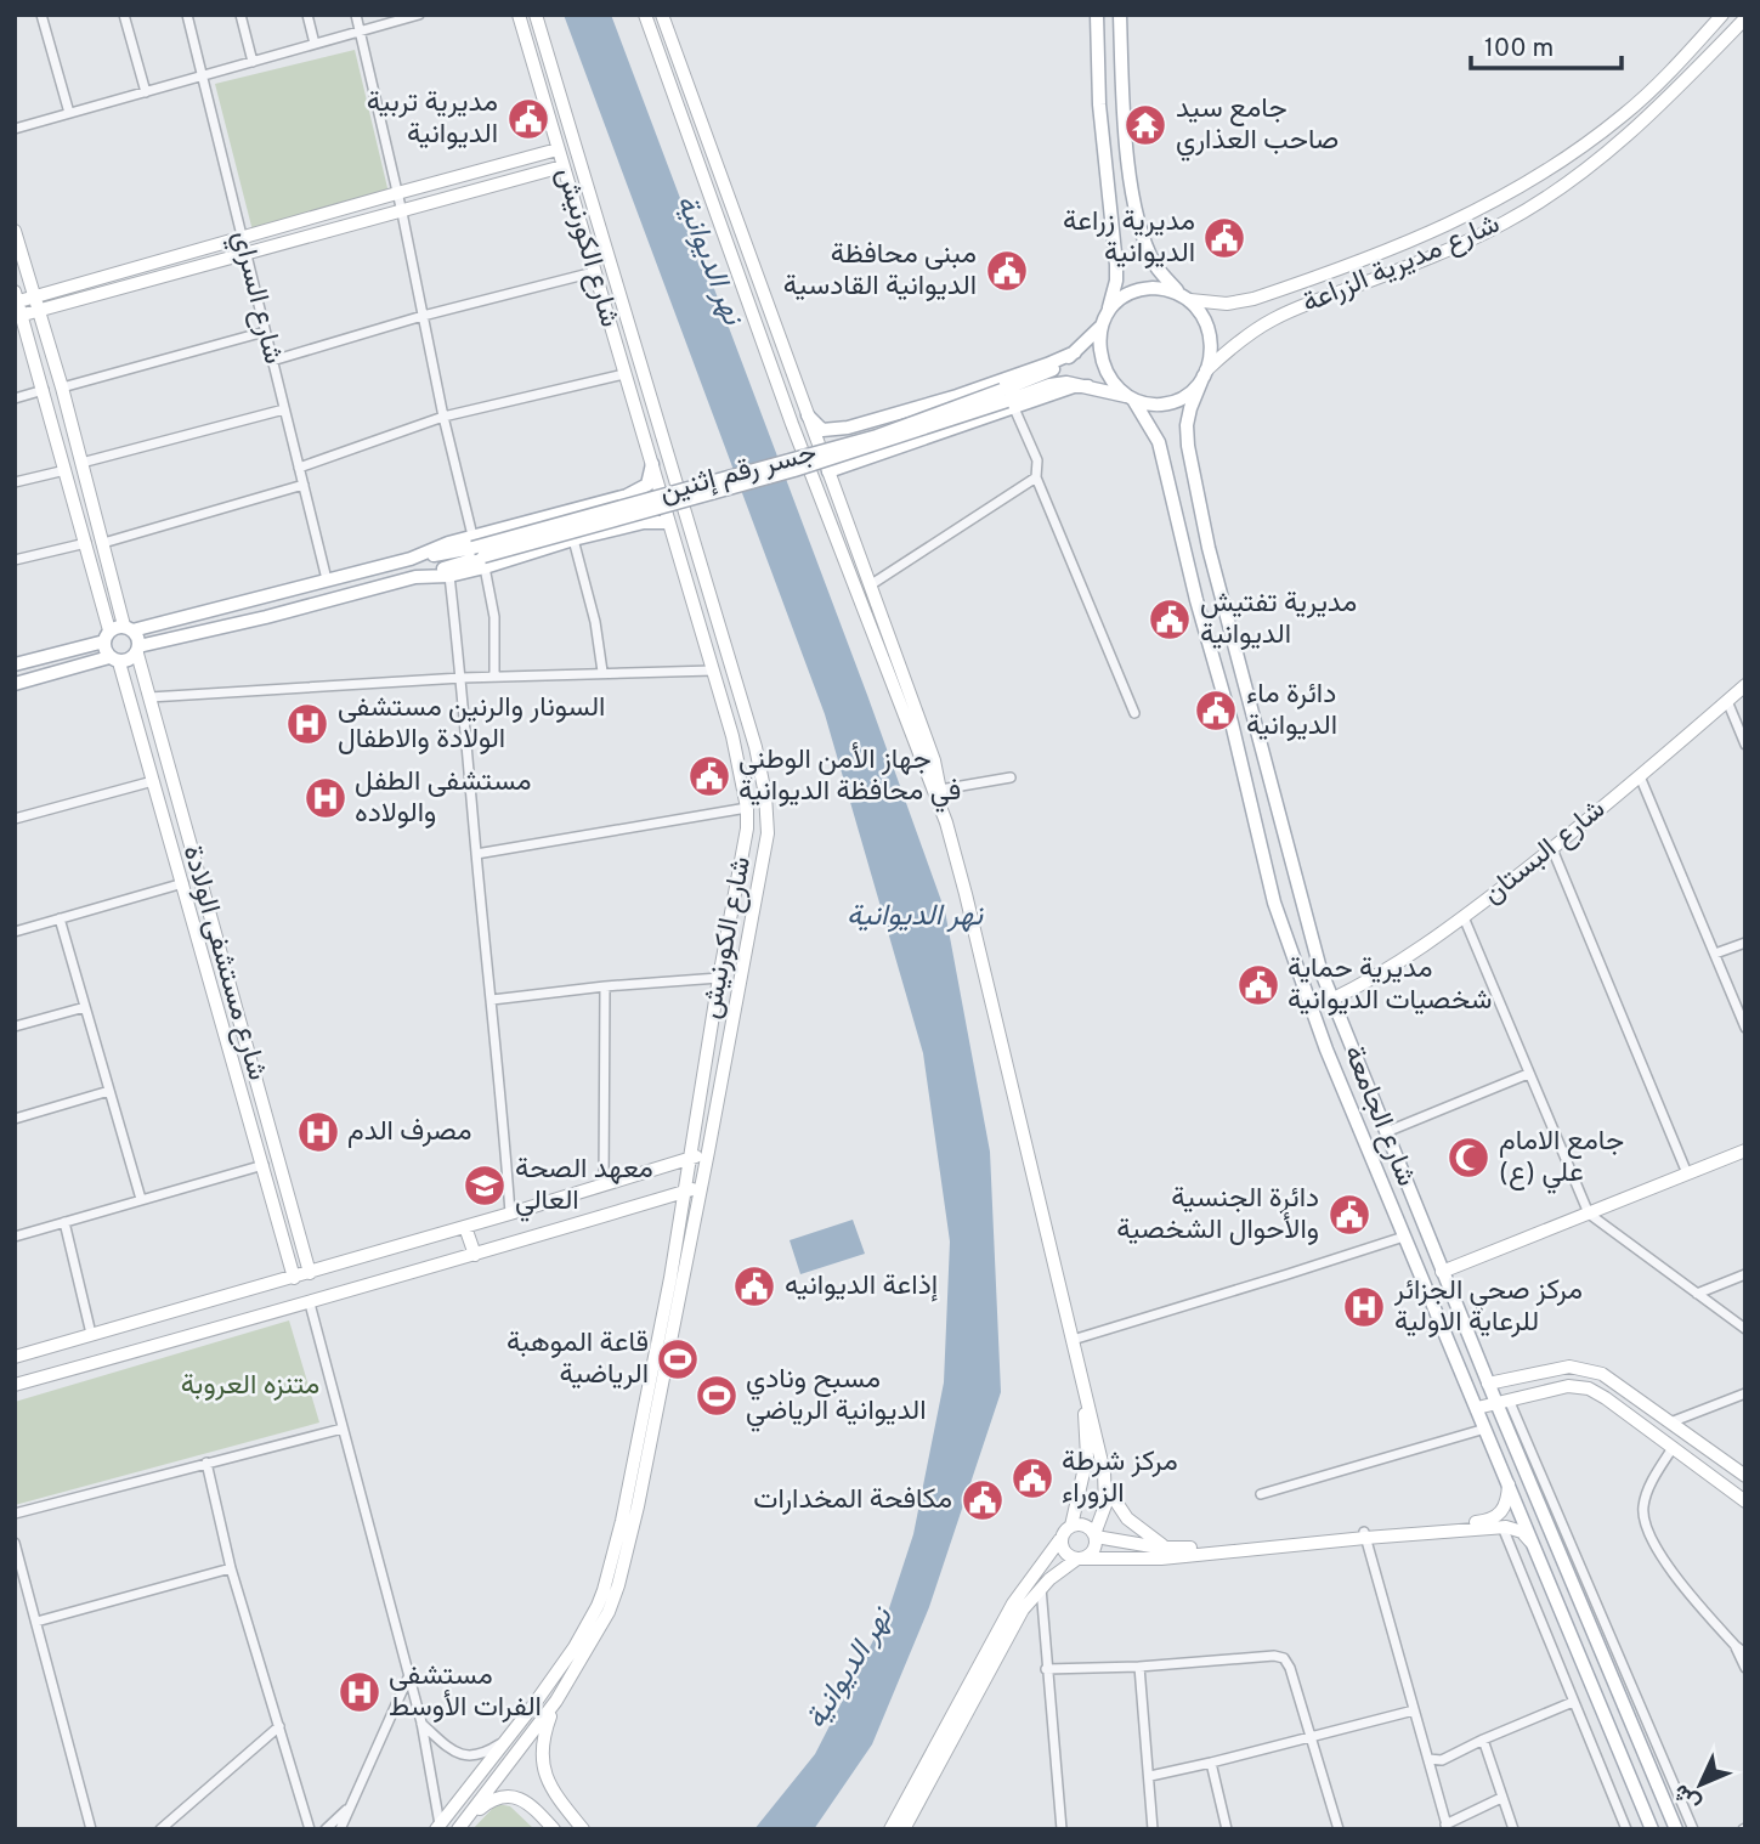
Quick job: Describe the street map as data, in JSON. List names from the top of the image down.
{
  "streets": {
    "main road": [
      "شارع الكورنيش",
      "شارع مديرية الزراعة",
      "جسر رقم إثنين",
      "شارع البستان",
      "شارع مستشفى الولادة",
      "شارع الجامعة"
    ],
    "street": ["شارع السراي"]
  },
  "crossings": [
    ["شارع مديرية الزراعة", "شارع الجامعة"],
    ["شارع البستان", "شارع الجامعة"]
  ],
  "water": ["نهر الديوانية"],
  "parks": ["متنزه العروبة"],
  "places": {
    "public building": [
      "مديرية تربية الديوانية",
      "مديرية زراعة الديوانية",
      "مبنى محافظة الديوانية القادسية",
      "مديرية تفتيش الديوانية",
      "دائرة ماء الديوانية",
      "جهاز الأمن الوطني في محافظة الديوانية",
      "مديرية حماية شخصيات الديوانية",
      "دائرة الجنسية والأحوال الشخصية",
      "إذاعة الديوانيه",
      "مركز شرطة الزوراء",
      "مكافحة المخدارات"
    ],
    "temple": ["جامع سيد صاحب العذاري"],
    "hospital": [
      "السونار والرنين مستشفى الولادة والاطفال",
      "مستشفى الطفل والولاده",
      "مصرف الدم",
      "مركز صحي الجزائر للرعاية الاولية",
      "مستشفى الفرات الأوسط"
    ],
    "mosque": ["جامع الامام علي (ع)"],
    "school or university": ["معهد الصحة العالي"],
    "sports": ["قاعة الموهبة الرياضية", "مسبح ونادي الديوانية الرياضي"]
  },
  "scale_bar": "100 m",
  "north": "bottom left"
}
